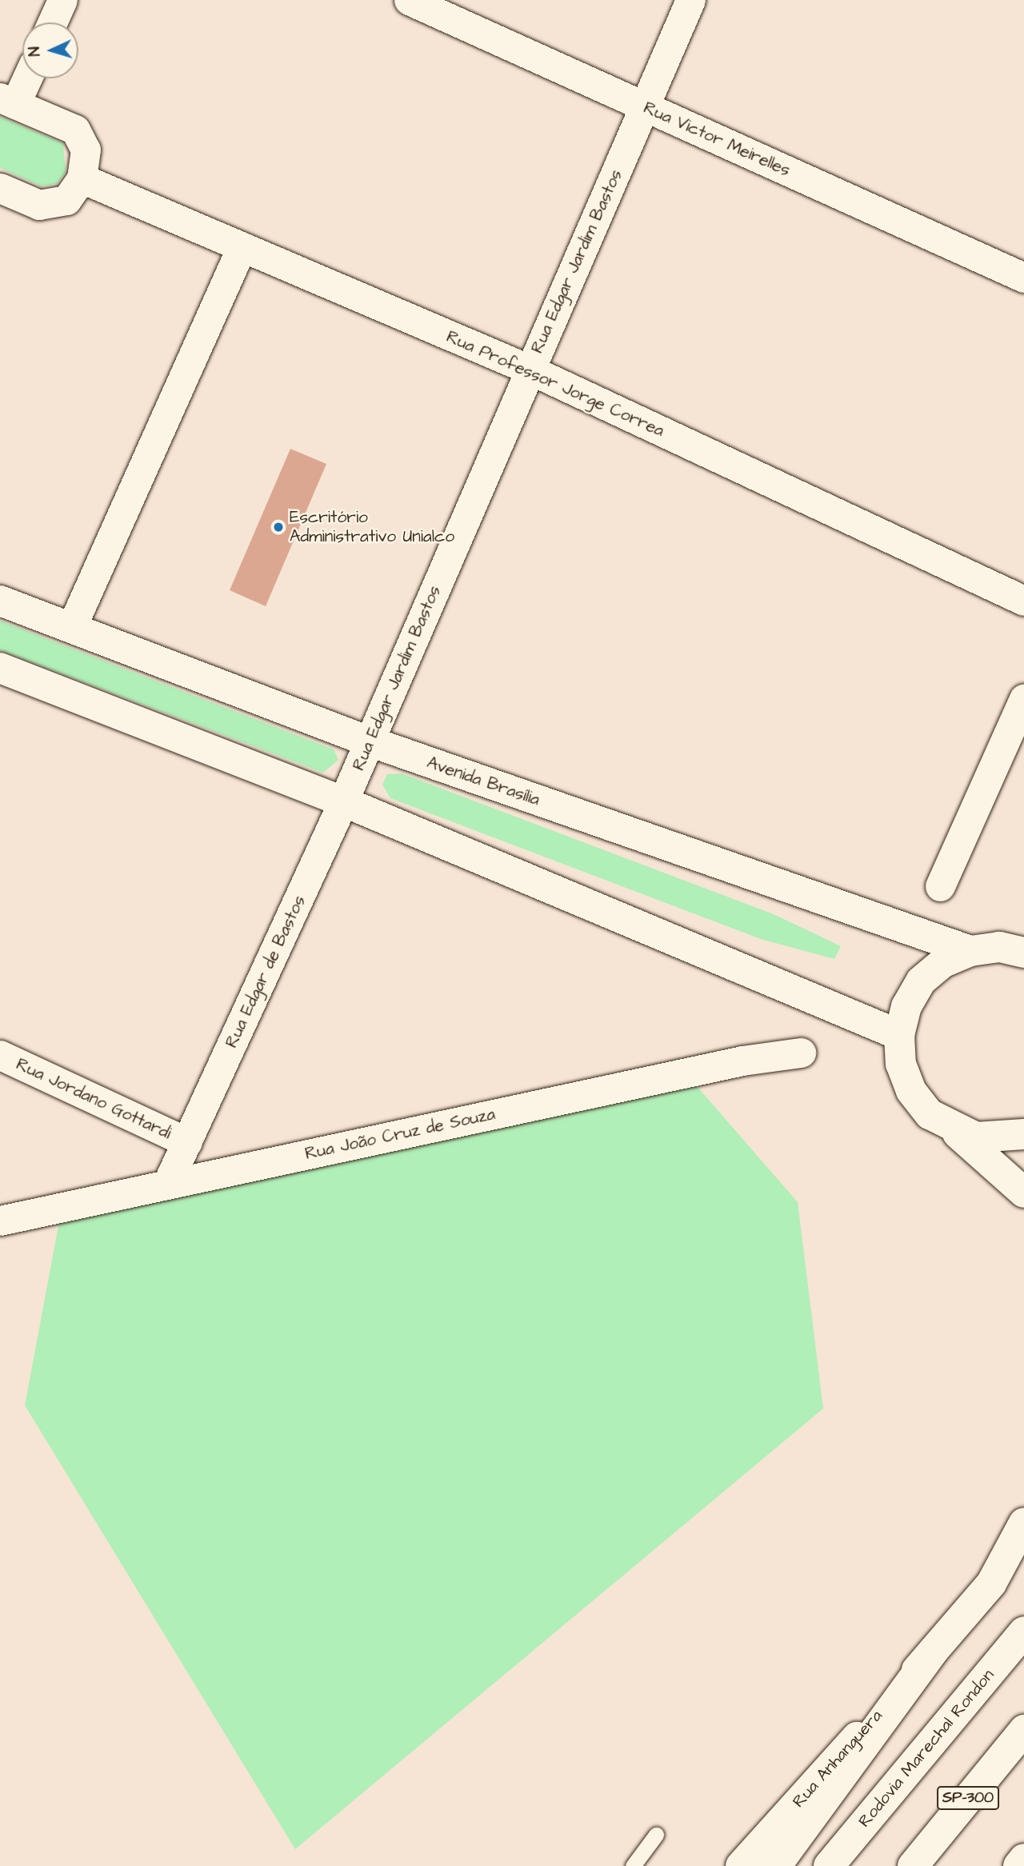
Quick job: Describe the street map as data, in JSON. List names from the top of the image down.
{
  "streets": {
    "main road": [
      "Avenida Brasília",
      "Rodovia Marechal Rondon",
      "Rua Anhanguera",
      "SP-300"
    ],
    "street": [
      "Rua Victor Meirelles",
      "Rua Edgar Jardim Bastos",
      "Rua Professor Jorge Correa",
      "Rua Edgar de Bastos",
      "Rua Jordano Gottardi",
      "Rua João Cruz de Souza"
    ]
  },
  "crossings": [
    ["Rua Victor Meirelles", "Rua Edgar Jardim Bastos"],
    ["Rua Edgar Jardim Bastos", "Rua Professor Jorge Correa"],
    ["Rua Edgar Jardim Bastos", "Avenida Brasília"],
    ["Rua Edgar Jardim Bastos", "Rua Edgar de Bastos"],
    ["Rua Edgar de Bastos", "Rua Jordano Gottardi"],
    ["Rua Edgar de Bastos", "Rua João Cruz de Souza"]
  ],
  "places": ["Escritório Administrativo Unialco"],
  "north": "left"
}
